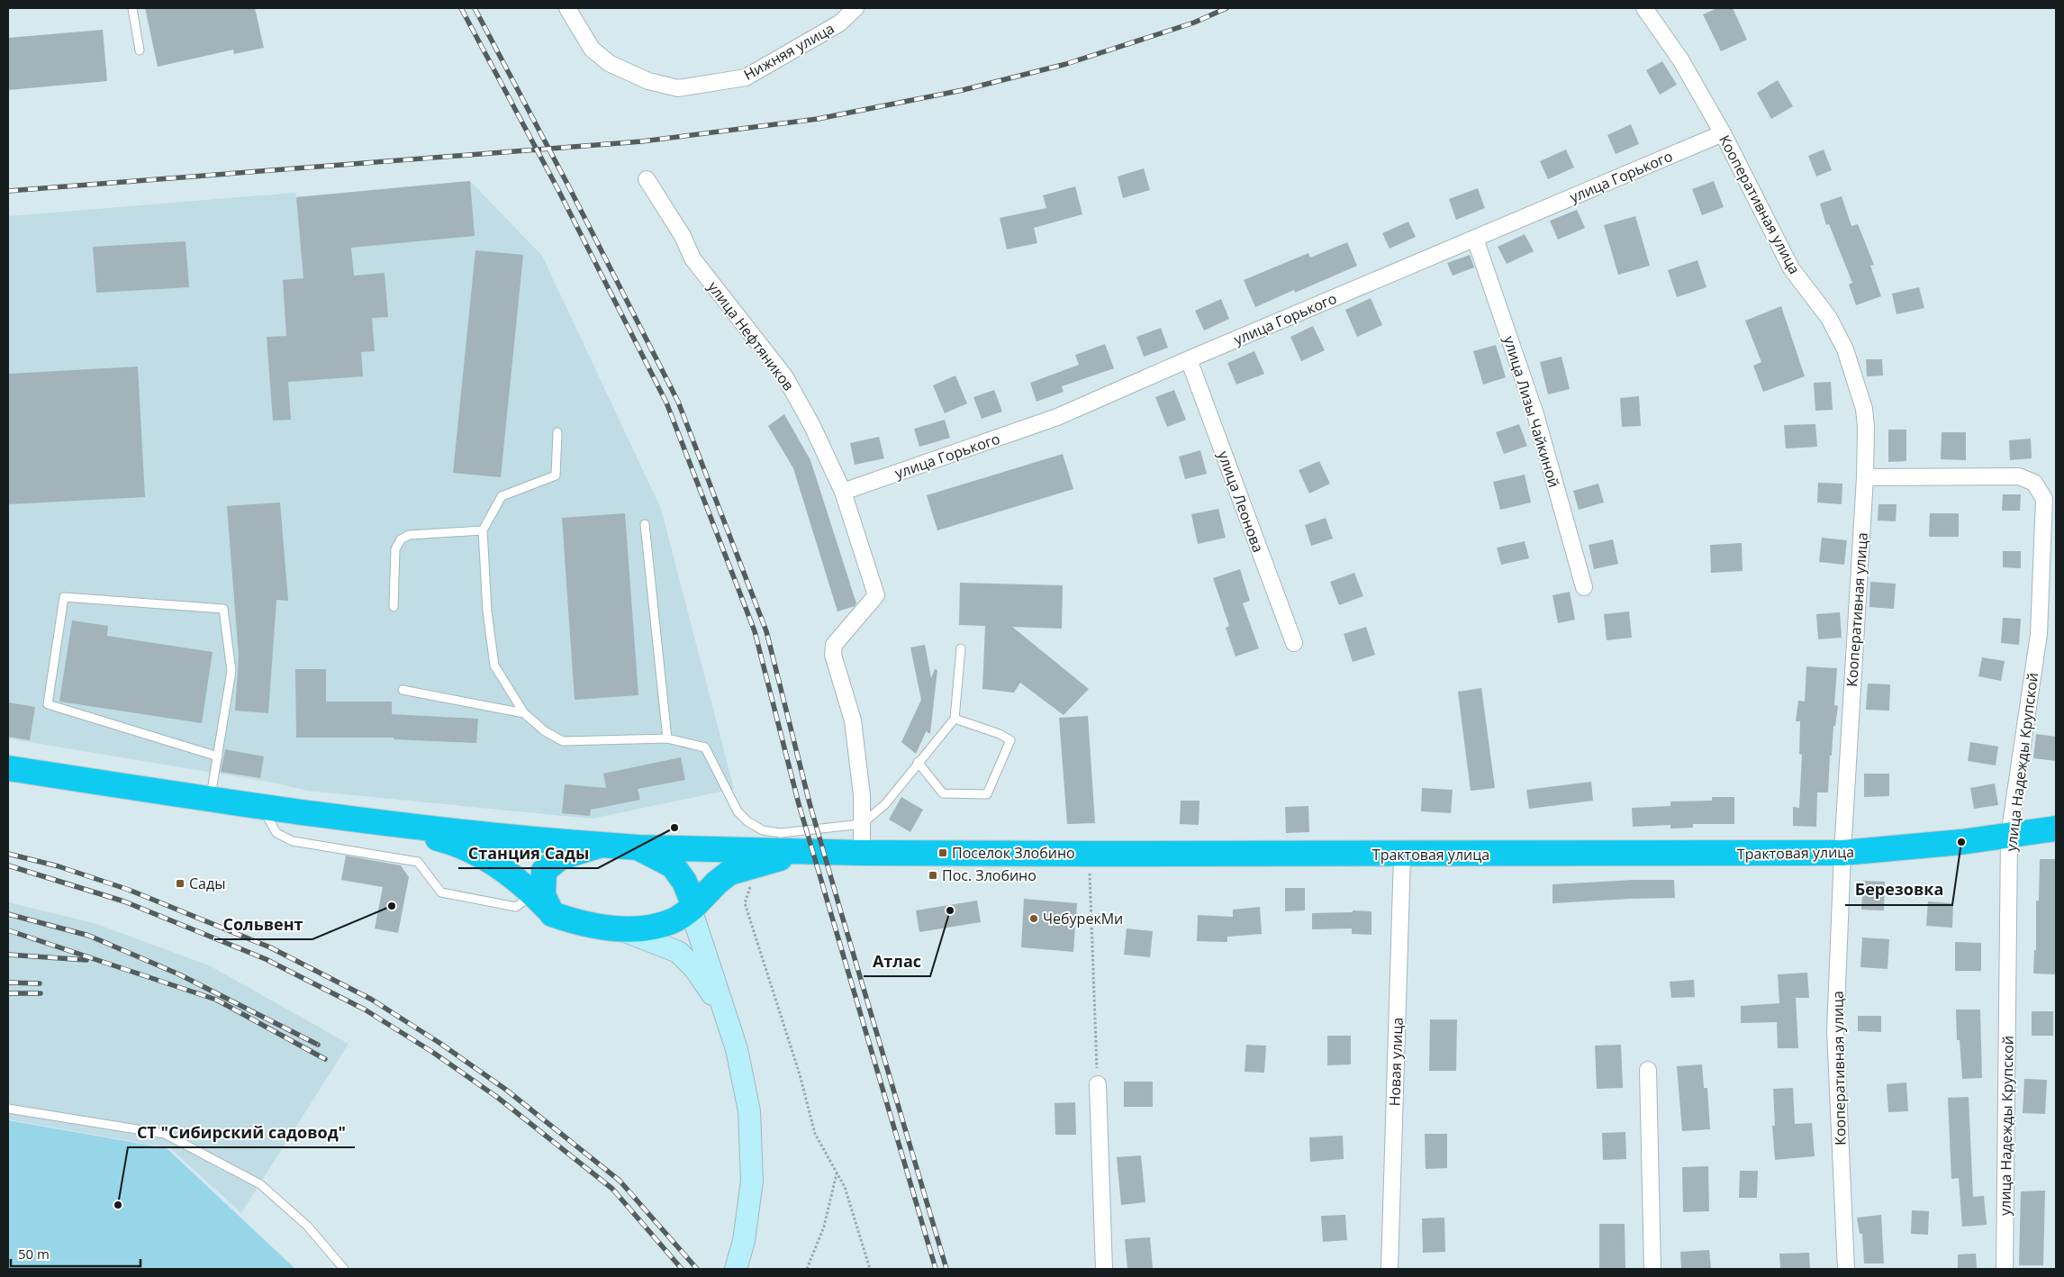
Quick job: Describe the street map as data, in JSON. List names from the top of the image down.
{
  "streets": {
    "highway": ["Трактовая улица"],
    "street": [
      "Нижняя улица",
      "улица Горького",
      "Кооперативная улица",
      "улица Нефтяников",
      "улица Лизы Чайкиной",
      "улица Леонова",
      "улица Надежды Крупской",
      "Новая улица"
    ]
  },
  "crossings": [
    ["улица Горького", "Кооперативная улица"],
    ["улица Горького", "улица Нефтяников"],
    ["улица Горького", "улица Лизы Чайкиной"],
    ["улица Горького", "улица Леонова"],
    ["Кооперативная улица", "улица Надежды Крупской"],
    ["Кооперативная улица", "Трактовая улица"],
    ["улица Нефтяников", "Трактовая улица"],
    ["улица Надежды Крупской", "Трактовая улица"],
    ["Трактовая улица", "Новая улица"]
  ],
  "places": {
    "other": [
      "Станция Сады",
      "Березовка",
      "Сольвент",
      "Атлас",
      "ЧебурекМи",
      "СТ \"Сибирский садовод\""
    ],
    "transit": ["Поселок Злобино", "Пос. Злобино", "Сады"]
  },
  "scale_bar": "50 m"
}
